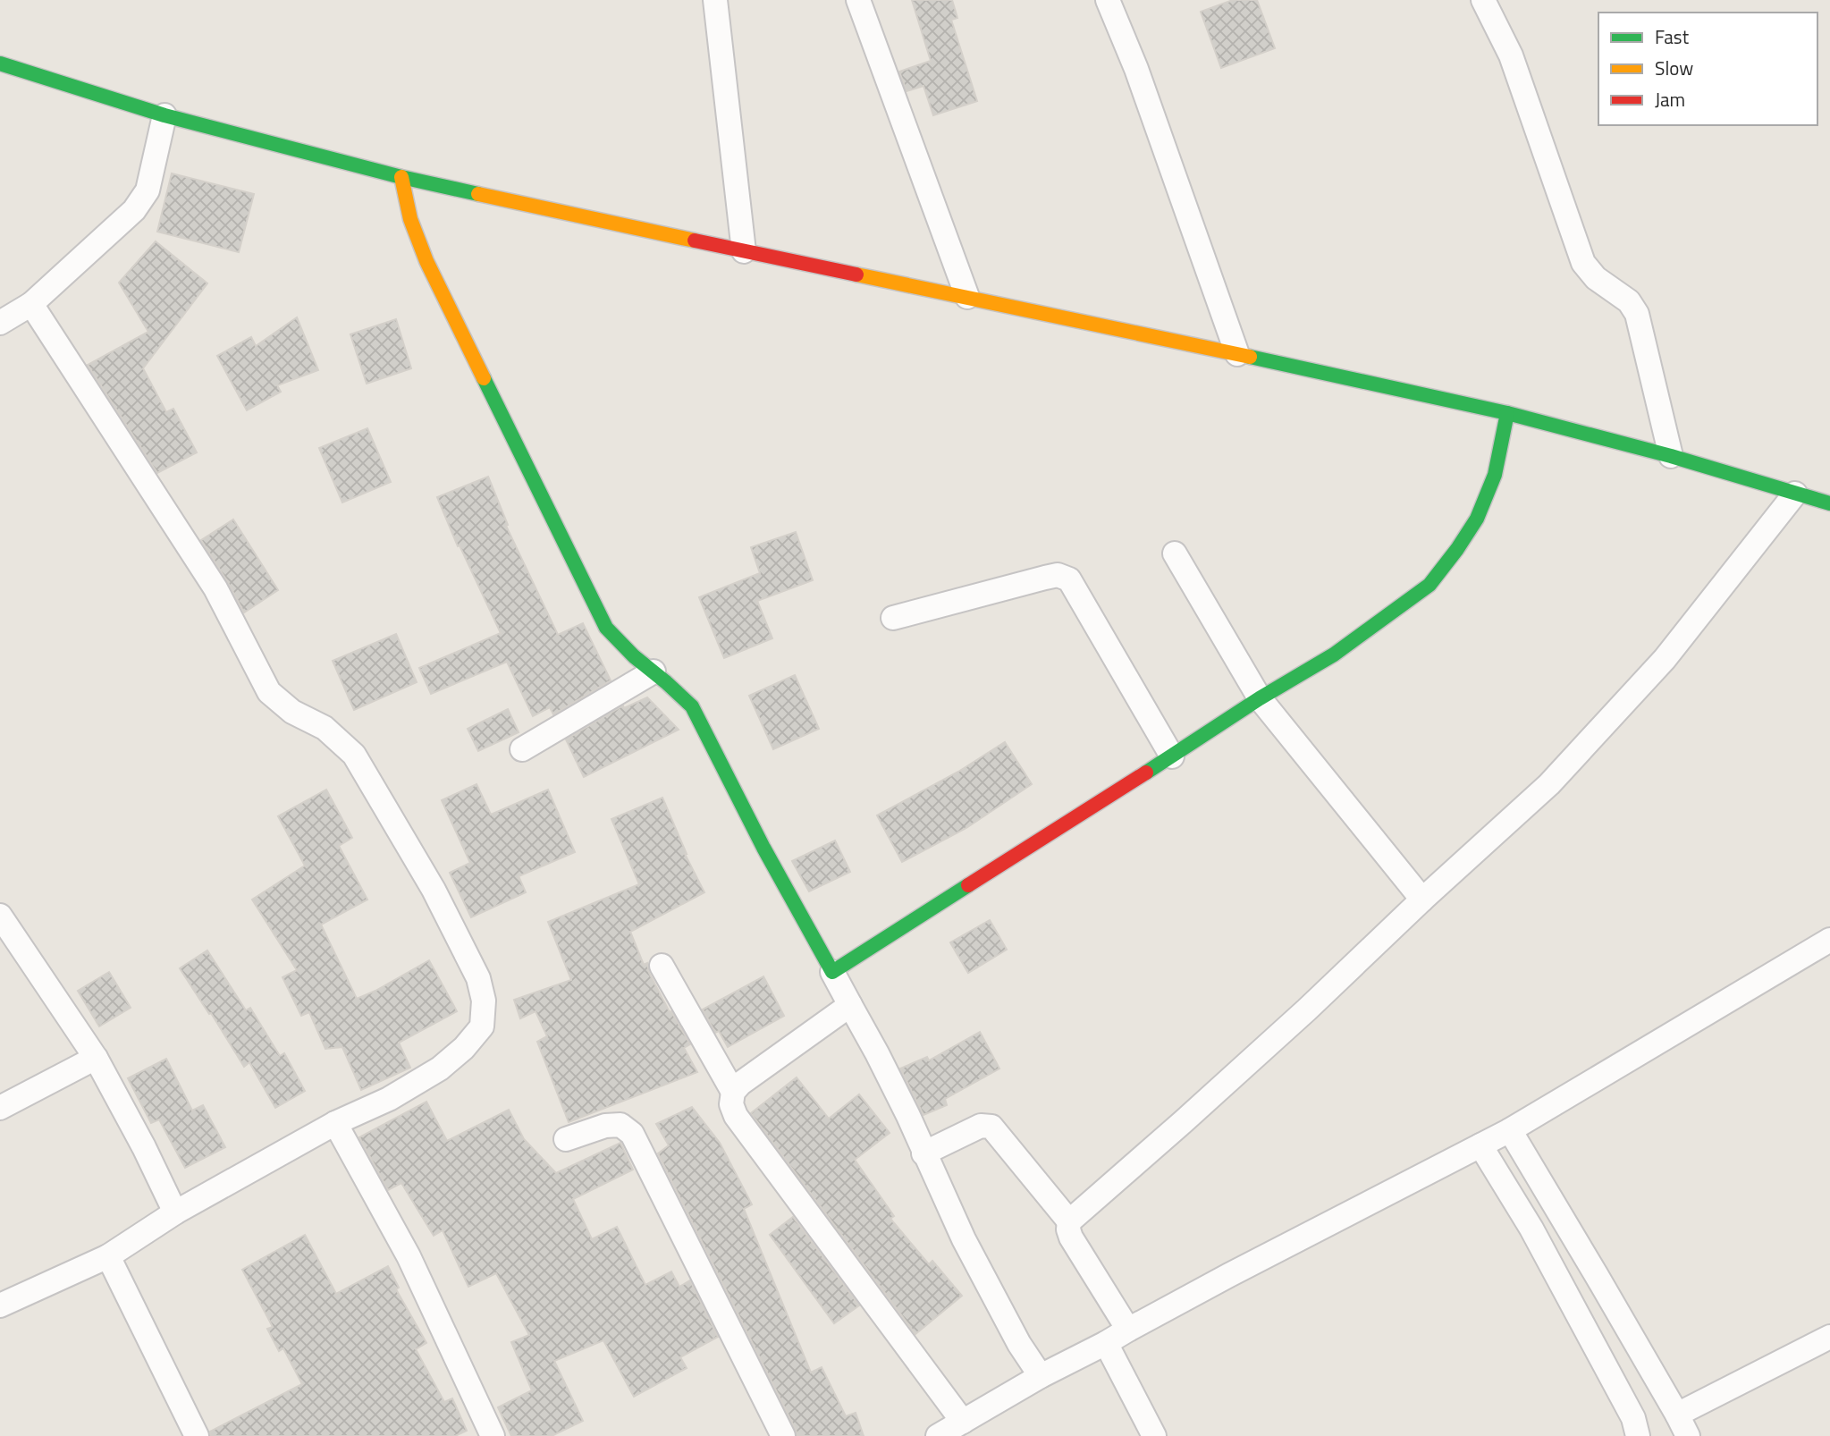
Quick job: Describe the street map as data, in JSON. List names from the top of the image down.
{
  "legend": ["Fast", "Slow", "Jam"]
}
